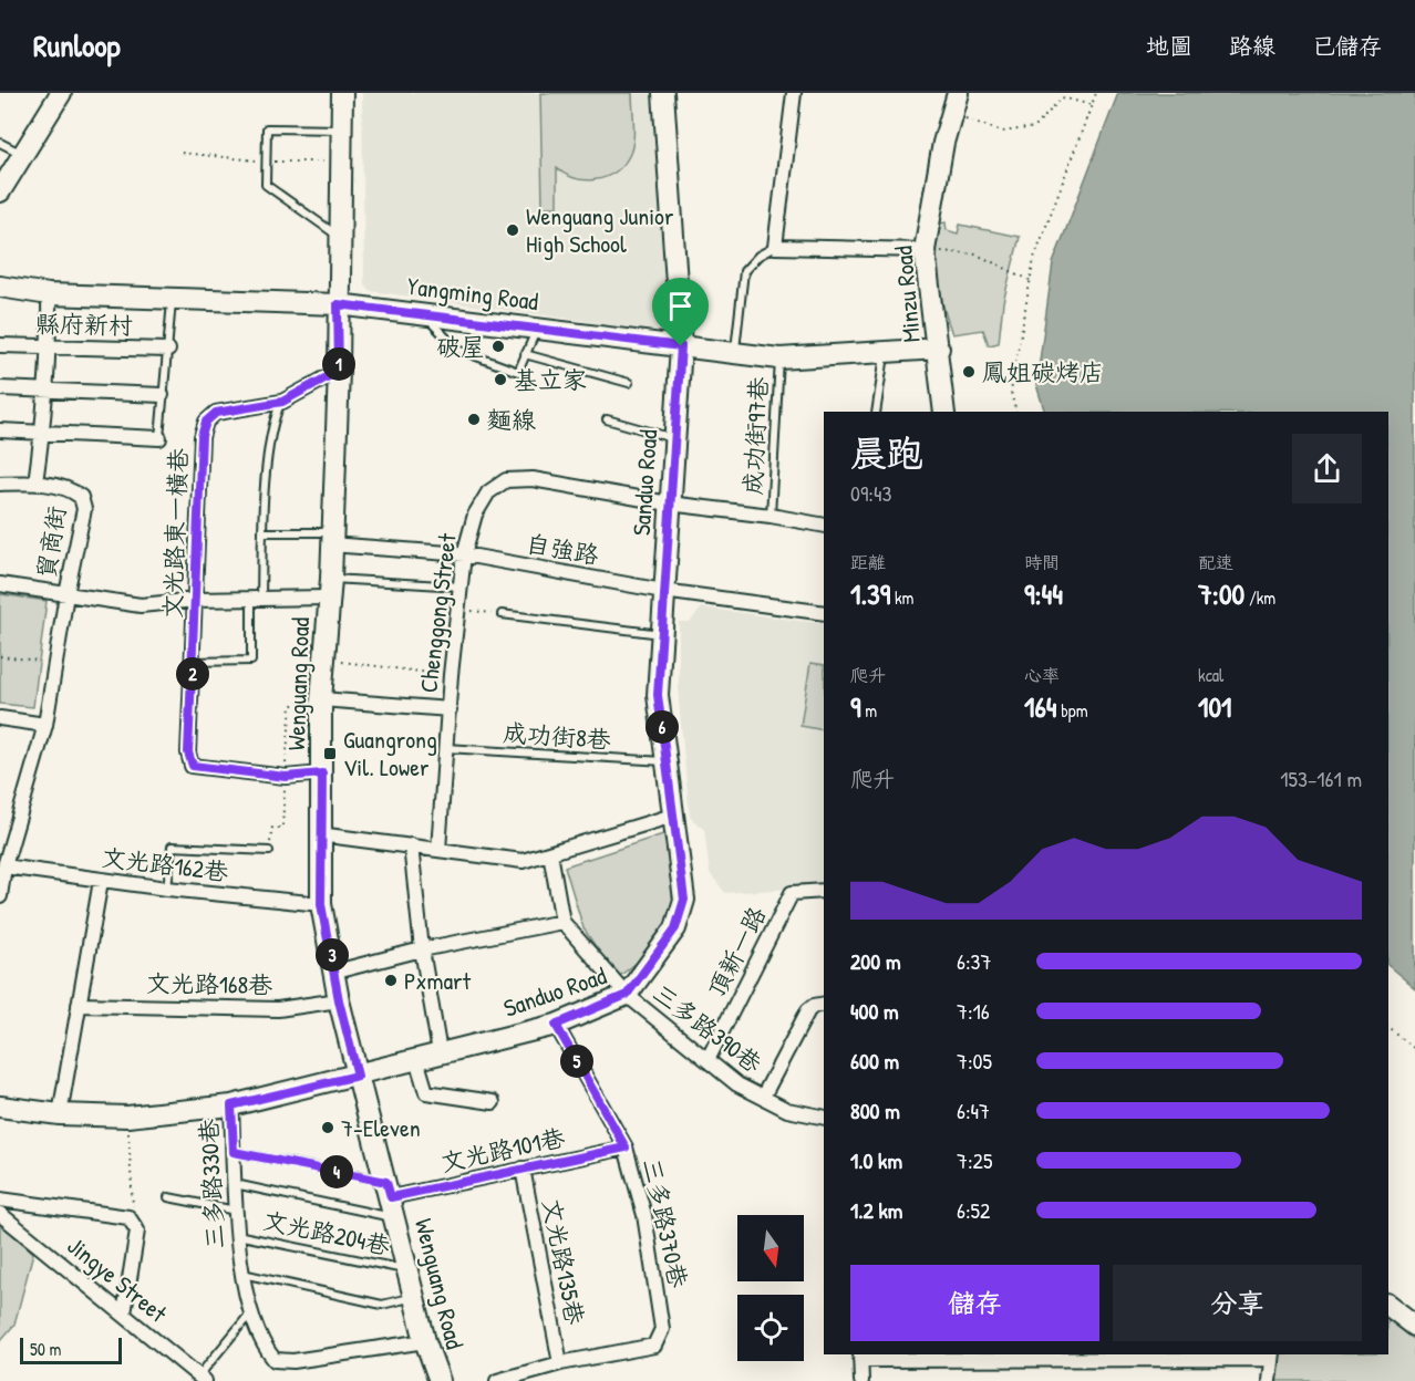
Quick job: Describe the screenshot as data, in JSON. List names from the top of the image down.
{
  "streets": {
    "street": [
      "Yangming Road",
      "Minzu Road",
      "縣府新村",
      "Sanduo Road",
      "文光路東一橫巷",
      "貿商街",
      "自強路",
      "Chenggong Street",
      "Wenguang Road",
      "文光路162巷",
      "頂新一路",
      "文光路168巷",
      "三多路390巷",
      "文光路101巷",
      "三多路330巷",
      "三多路370巷",
      "文光路135巷",
      "Jingye Street"
    ],
    "lane": ["成功街97巷", "成功街8巷", "文光路204巷"]
  },
  "crossings": [
    ["Yangming Road", "Minzu Road"],
    ["Yangming Road", "成功街97巷"],
    ["Yangming Road", "Sanduo Road"],
    ["Yangming Road", "Wenguang Road"],
    ["成功街97巷", "Chenggong Street"],
    ["Sanduo Road", "自強路"],
    ["Sanduo Road", "Chenggong Street"],
    ["Sanduo Road", "Wenguang Road"],
    ["Sanduo Road", "成功街8巷"],
    ["Sanduo Road", "三多路390巷"],
    ["Sanduo Road", "三多路330巷"],
    ["Sanduo Road", "三多路370巷"],
    ["文光路東一橫巷", "Wenguang Road"],
    ["貿商街", "文光路162巷"],
    ["自強路", "Chenggong Street"],
    ["自強路", "Wenguang Road"],
    ["Chenggong Street", "成功街8巷"],
    ["Wenguang Road", "文光路162巷"],
    ["Wenguang Road", "文光路168巷"],
    ["Wenguang Road", "文光路101巷"],
    ["Wenguang Road", "三多路330巷"],
    ["Wenguang Road", "文光路204巷"],
    ["頂新一路", "三多路390巷"],
    ["文光路101巷", "三多路370巷"],
    ["文光路101巷", "文光路135巷"],
    ["三多路330巷", "文光路204巷"],
    ["三多路370巷", "文光路135巷"]
  ],
  "places": {
    "other": [
      "Wenguang Junior High School",
      "破屋",
      "鳳姐碳烤店",
      "基立家",
      "麵線",
      "Pxmart",
      "7-Eleven"
    ],
    "transit": ["Guangrong Vil. Lower"]
  },
  "scale_bar": "50 m",
  "north": "bottom",
  "page": {
    "header": "Runloop",
    "nav": ["地圖", "路線", "已儲存"],
    "pins": [
      "1",
      "2",
      "6",
      "3",
      "5",
      "4"
    ],
    "heading": ["晨跑", "09:43"],
    "stats": [
      ["距離", "1.39 km"],
      ["時間", "9:44"],
      ["配速", "7:00 /km"],
      ["爬升", "9 m"],
      ["心率", "164 bpm"],
      ["kcal", "101"]
    ],
    "chart": ["爬升", "153–161 m"],
    "list": [
      {
        "name": "200 m",
        "note": "6:37"
      },
      {
        "name": "400 m",
        "note": "7:16"
      },
      {
        "name": "600 m",
        "note": "7:05"
      },
      {
        "name": "800 m",
        "note": "6:47"
      },
      {
        "name": "1.0 km",
        "note": "7:25"
      },
      {
        "name": "1.2 km",
        "note": "6:52"
      }
    ],
    "buttons": ["儲存", "分享"],
    "scale": "50 m"
  }
}
